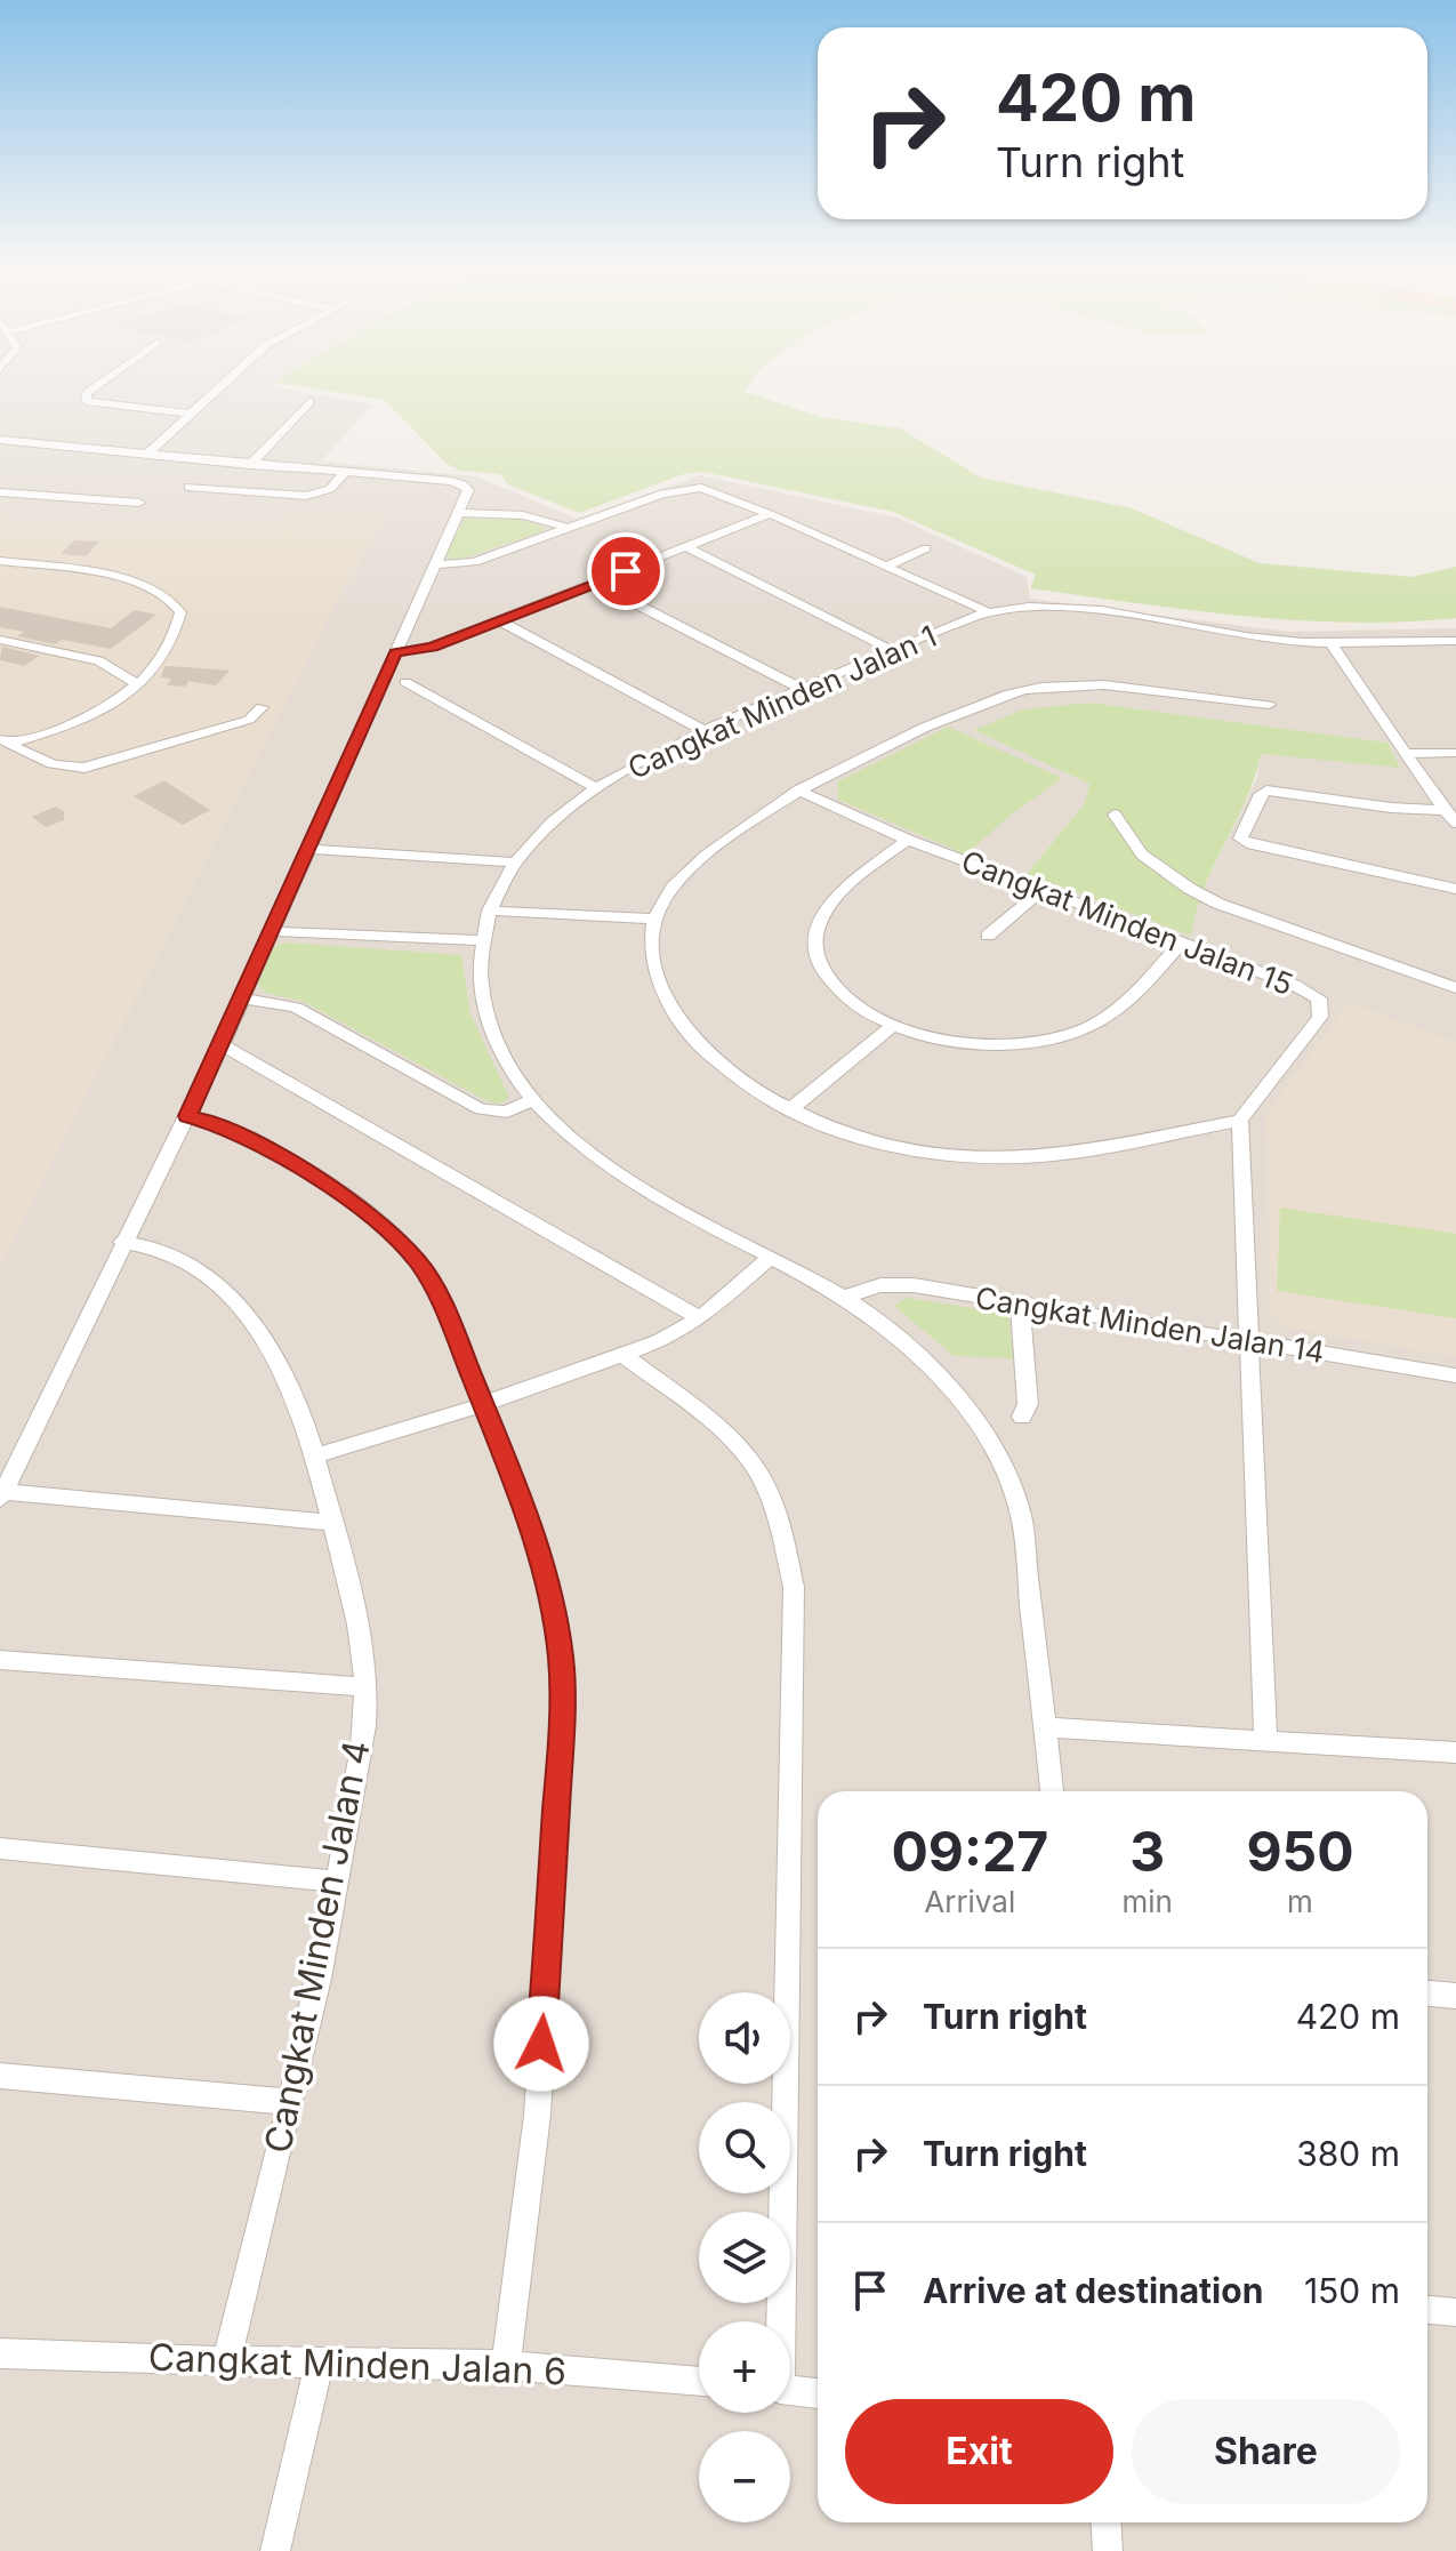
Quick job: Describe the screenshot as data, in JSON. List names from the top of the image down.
{
  "streets": {
    "street": [
      "Cangkat Minden Jalan 1",
      "Cangkat Minden Jalan 15",
      "Cangkat Minden Jalan 14",
      "Cangkat Minden Jalan 4",
      "Cangkat Minden Jalan 6"
    ]
  },
  "crossings": [
    ["Cangkat Minden Jalan 1", "Cangkat Minden Jalan 14"],
    ["Cangkat Minden Jalan 4", "Cangkat Minden Jalan 6"]
  ],
  "page": {
    "turn": ["420 m", "Turn right"],
    "eta": [
      "09:27",
      "Arrival",
      "3",
      "min",
      "950",
      "m"
    ],
    "list": [
      {
        "name": "Turn right",
        "value": "420 m"
      },
      {
        "name": "Turn right",
        "value": "380 m"
      },
      {
        "name": "Arrive at destination",
        "value": "150 m"
      }
    ],
    "map_buttons": ["+", "−"],
    "buttons": ["Exit", "Share"]
  }
}
